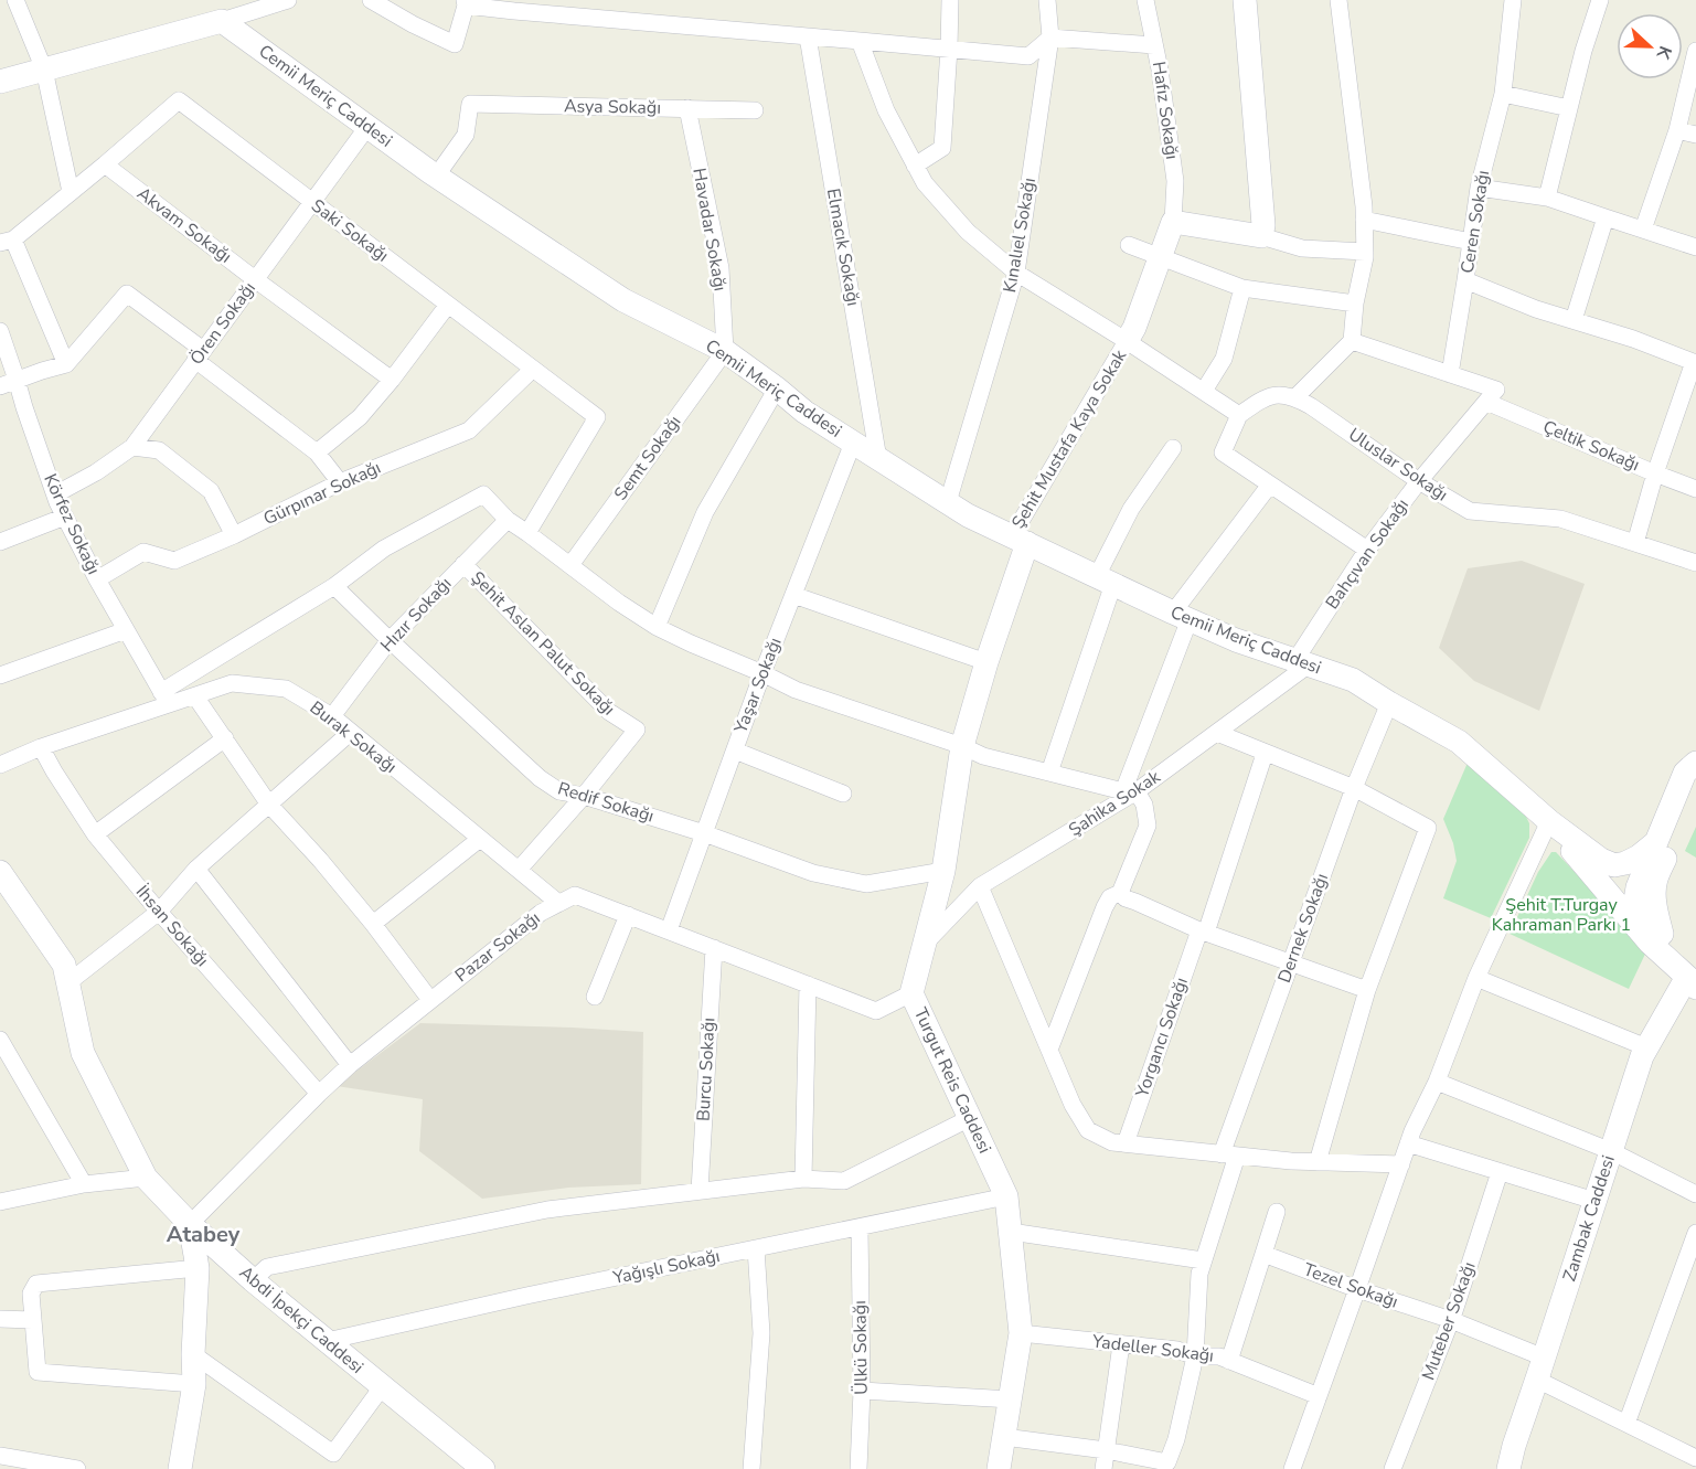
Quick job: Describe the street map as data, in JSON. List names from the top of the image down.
{
  "streets": {
    "street": [
      "Cemii Meriç Caddesi",
      "Asya Sokağı",
      "Hafız Sokağı",
      "Ceren Sokağı",
      "Akvam Sokağı",
      "Havadar Sokağı",
      "Saki Sokağı",
      "Kınalıel Sokağı",
      "Elmacık Sokağı",
      "Ören Sokağı",
      "Şehit Mustafa Kaya Sokak",
      "Çeltik Sokağı",
      "Semt Sokağı",
      "Uluslar Sokağı",
      "Gürpınar Sokağı",
      "Körfez Sokağı",
      "Bahçıvan Sokağı",
      "Hızır Sokağı",
      "Şehit Aslan Palut Sokağı",
      "Yaşar Sokağı",
      "Burak Sokağı",
      "Redif Sokağı",
      "Şahika Sokak",
      "İhsan Sokağı",
      "Dernek Sokağı",
      "Pazar Sokağı",
      "Yorgancı Sokağı",
      "Burcu Sokağı",
      "Turgut Reis Caddesi",
      "Zambak Caddesi",
      "Yağışlı Sokağı",
      "Tezel Sokağı",
      "Abdi İpekçi Caddesi",
      "Muteber Sokağı",
      "Ülkü Sokağı",
      "Yadeller Sokağı"
    ]
  },
  "crossings": [
    ["Cemii Meriç Caddesi", "Asya Sokağı"],
    ["Cemii Meriç Caddesi", "Havadar Sokağı"],
    ["Cemii Meriç Caddesi", "Kınalıel Sokağı"],
    ["Cemii Meriç Caddesi", "Elmacık Sokağı"],
    ["Cemii Meriç Caddesi", "Ören Sokağı"],
    ["Cemii Meriç Caddesi", "Şehit Mustafa Kaya Sokak"],
    ["Cemii Meriç Caddesi", "Semt Sokağı"],
    ["Cemii Meriç Caddesi", "Bahçıvan Sokağı"],
    ["Cemii Meriç Caddesi", "Yaşar Sokağı"],
    ["Cemii Meriç Caddesi", "Şahika Sokak"],
    ["Cemii Meriç Caddesi", "Dernek Sokağı"],
    ["Cemii Meriç Caddesi", "Turgut Reis Caddesi"],
    ["Asya Sokağı", "Havadar Sokağı"],
    ["Akvam Sokağı", "Saki Sokağı"],
    ["Akvam Sokağı", "Ören Sokağı"],
    ["Havadar Sokağı", "Semt Sokağı"],
    ["Saki Sokağı", "Ören Sokağı"],
    ["Saki Sokağı", "Gürpınar Sokağı"],
    ["Ören Sokağı", "Körfez Sokağı"],
    ["Şehit Mustafa Kaya Sokak", "Turgut Reis Caddesi"],
    ["Çeltik Sokağı", "Bahçıvan Sokağı"],
    ["Uluslar Sokağı", "Bahçıvan Sokağı"],
    ["Gürpınar Sokağı", "Körfez Sokağı"],
    ["Körfez Sokağı", "Burak Sokağı"],
    ["Bahçıvan Sokağı", "Şahika Sokak"],
    ["Hızır Sokağı", "Şehit Aslan Palut Sokağı"],
    ["Hızır Sokağı", "Burak Sokağı"],
    ["Hızır Sokağı", "Redif Sokağı"],
    ["Şehit Aslan Palut Sokağı", "Burak Sokağı"],
    ["Şehit Aslan Palut Sokağı", "Redif Sokağı"],
    ["Yaşar Sokağı", "Redif Sokağı"],
    ["Yaşar Sokağı", "Pazar Sokağı"],
    ["Burak Sokağı", "İhsan Sokağı"],
    ["Burak Sokağı", "Pazar Sokağı"],
    ["Redif Sokağı", "Turgut Reis Caddesi"],
    ["Şahika Sokak", "Turgut Reis Caddesi"],
    ["İhsan Sokağı", "Pazar Sokağı"],
    ["Dernek Sokağı", "Yadeller Sokağı"],
    ["Pazar Sokağı", "Burcu Sokağı"],
    ["Pazar Sokağı", "Turgut Reis Caddesi"],
    ["Pazar Sokağı", "Abdi İpekçi Caddesi"],
    ["Turgut Reis Caddesi", "Yağışlı Sokağı"],
    ["Turgut Reis Caddesi", "Yadeller Sokağı"],
    ["Zambak Caddesi", "Tezel Sokağı"],
    ["Yağışlı Sokağı", "Abdi İpekçi Caddesi"],
    ["Yağışlı Sokağı", "Ülkü Sokağı"],
    ["Tezel Sokağı", "Muteber Sokağı"]
  ],
  "districts": ["Atabey"],
  "parks": ["Şehit T.Turgay Kahraman Parkı 1"],
  "north": "right"
}
